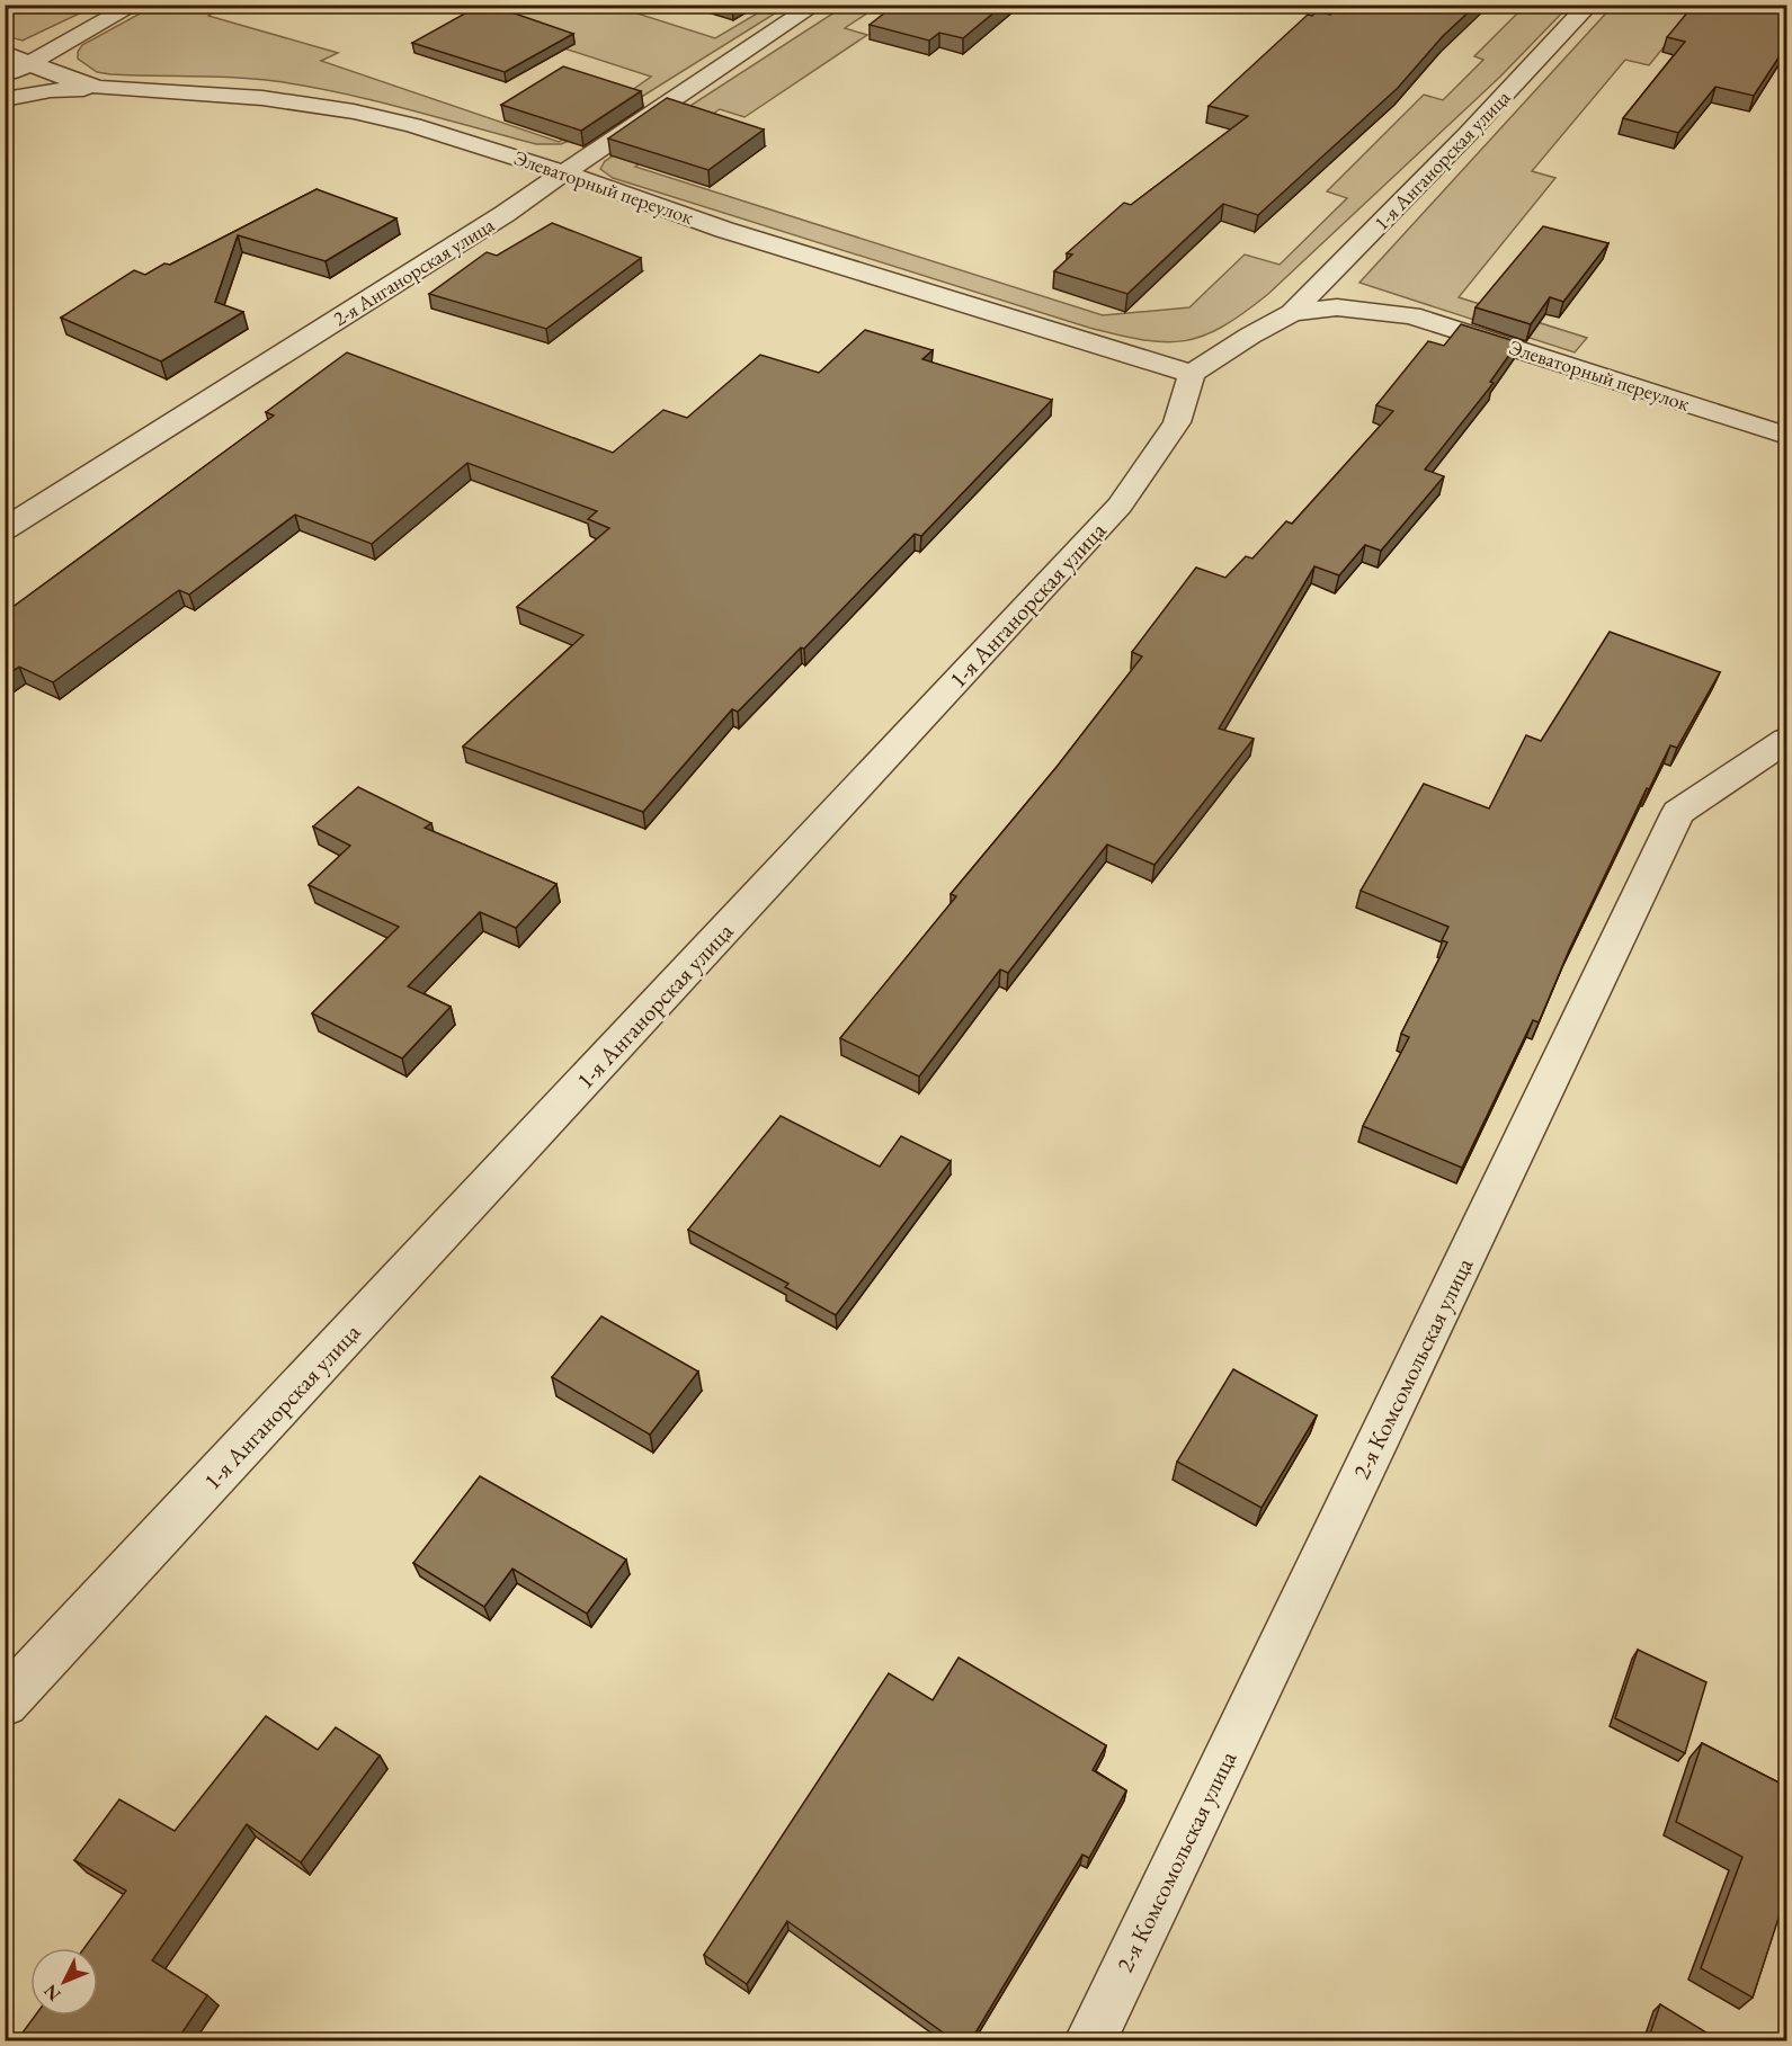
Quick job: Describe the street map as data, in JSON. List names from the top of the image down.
{
  "streets": {
    "street": [
      "1-я Анганорская улица",
      "Элеваторный переулок",
      "2-я Анганорская улица",
      "2-я Комсомольская улица"
    ]
  },
  "crossings": [
    ["1-я Анганорская улица", "Элеваторный переулок"],
    ["Элеваторный переулок", "2-я Анганорская улица"]
  ],
  "north": "bottom left"
}
